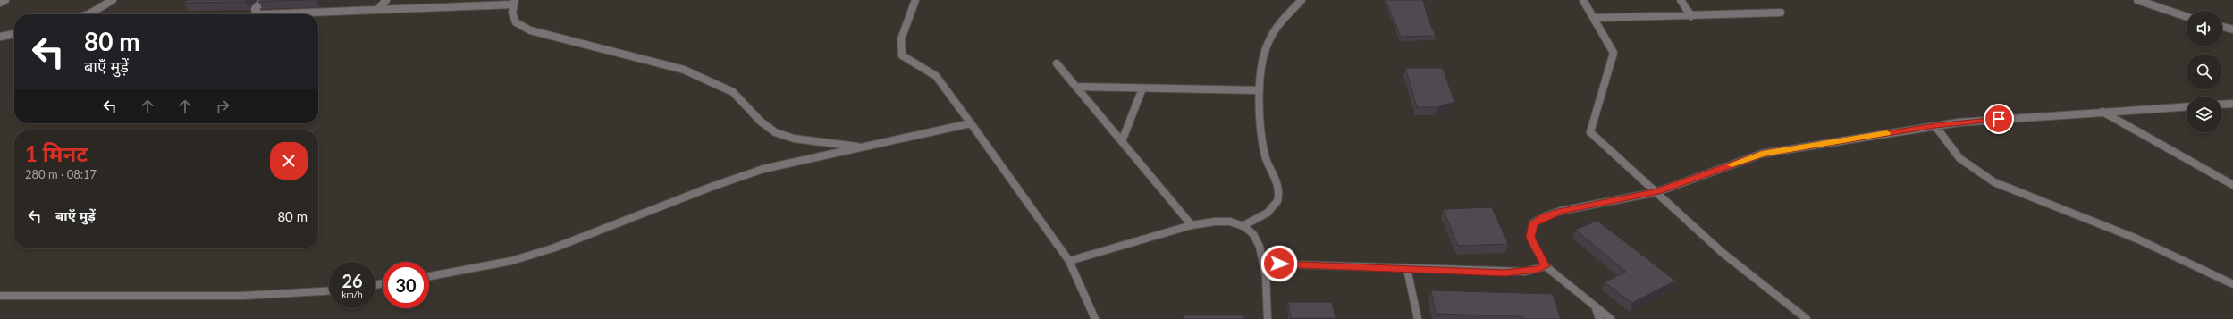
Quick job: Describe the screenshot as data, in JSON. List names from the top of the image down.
{
  "page": {
    "turn": ["80 m", "बाएँ मुड़ें"],
    "heading": ["1 मिनट", "280 m · 08:17"],
    "list": [
      {
        "name": "बाएँ मुड़ें",
        "value": "80 m"
      }
    ],
    "speed": "26 km/h",
    "limit": "30"
  }
}
